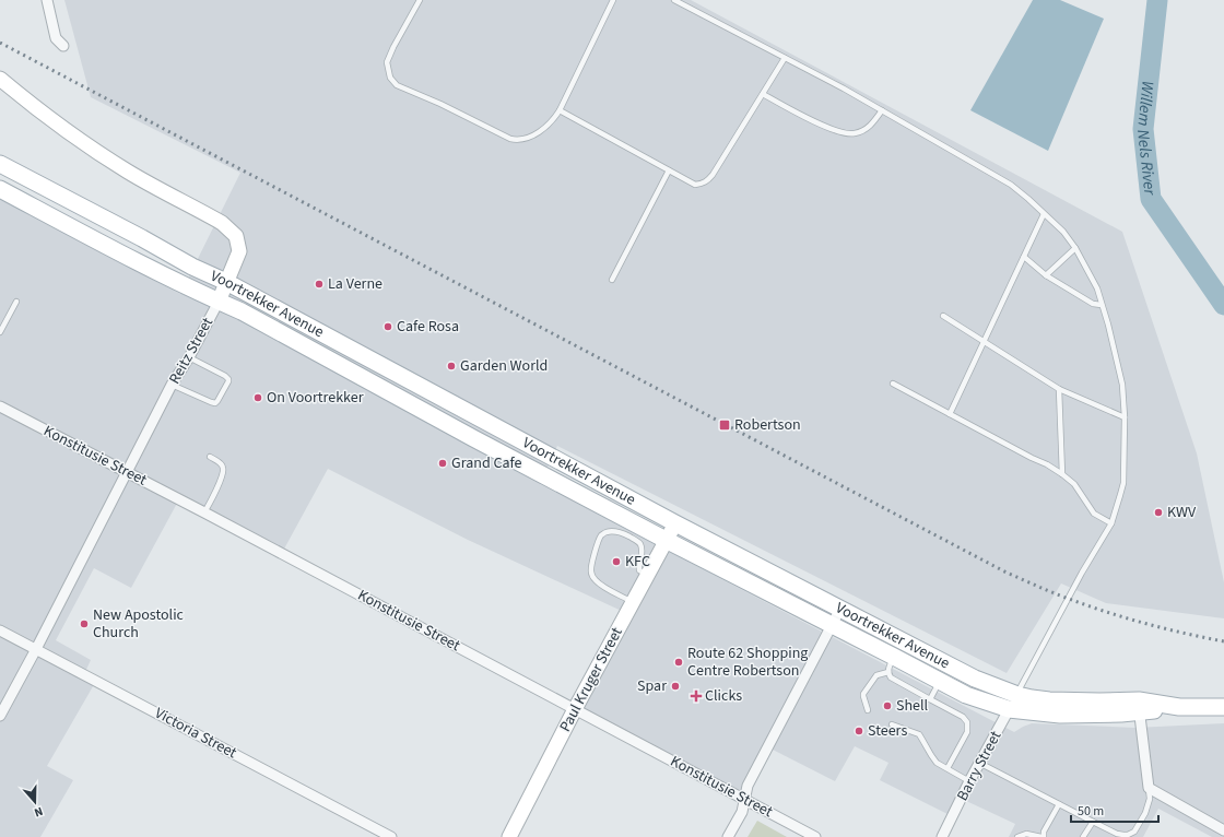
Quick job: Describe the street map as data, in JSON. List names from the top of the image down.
{
  "streets": {
    "main road": ["Voortrekker Avenue"],
    "street": [
      "Reitz Street",
      "Konstitusie Street",
      "Paul Kruger Street",
      "Victoria Street",
      "Barry Street"
    ]
  },
  "crossings": [
    ["Voortrekker Avenue", "Reitz Street"],
    ["Voortrekker Avenue", "Paul Kruger Street"],
    ["Voortrekker Avenue", "Barry Street"],
    ["Reitz Street", "Konstitusie Street"],
    ["Reitz Street", "Victoria Street"],
    ["Konstitusie Street", "Paul Kruger Street"]
  ],
  "water": ["Willem Nels River"],
  "places": {
    "other": [
      "La Verne",
      "Cafe Rosa",
      "Garden World",
      "On Voortrekker",
      "Grand Cafe",
      "KWV",
      "KFC",
      "New Apostolic Church",
      "Route 62 Shopping Centre Robertson",
      "Spar",
      "Shell",
      "Steers"
    ],
    "transit": ["Robertson"],
    "health": ["Clicks"]
  },
  "scale_bar": "50 m",
  "north": "bottom"
}
